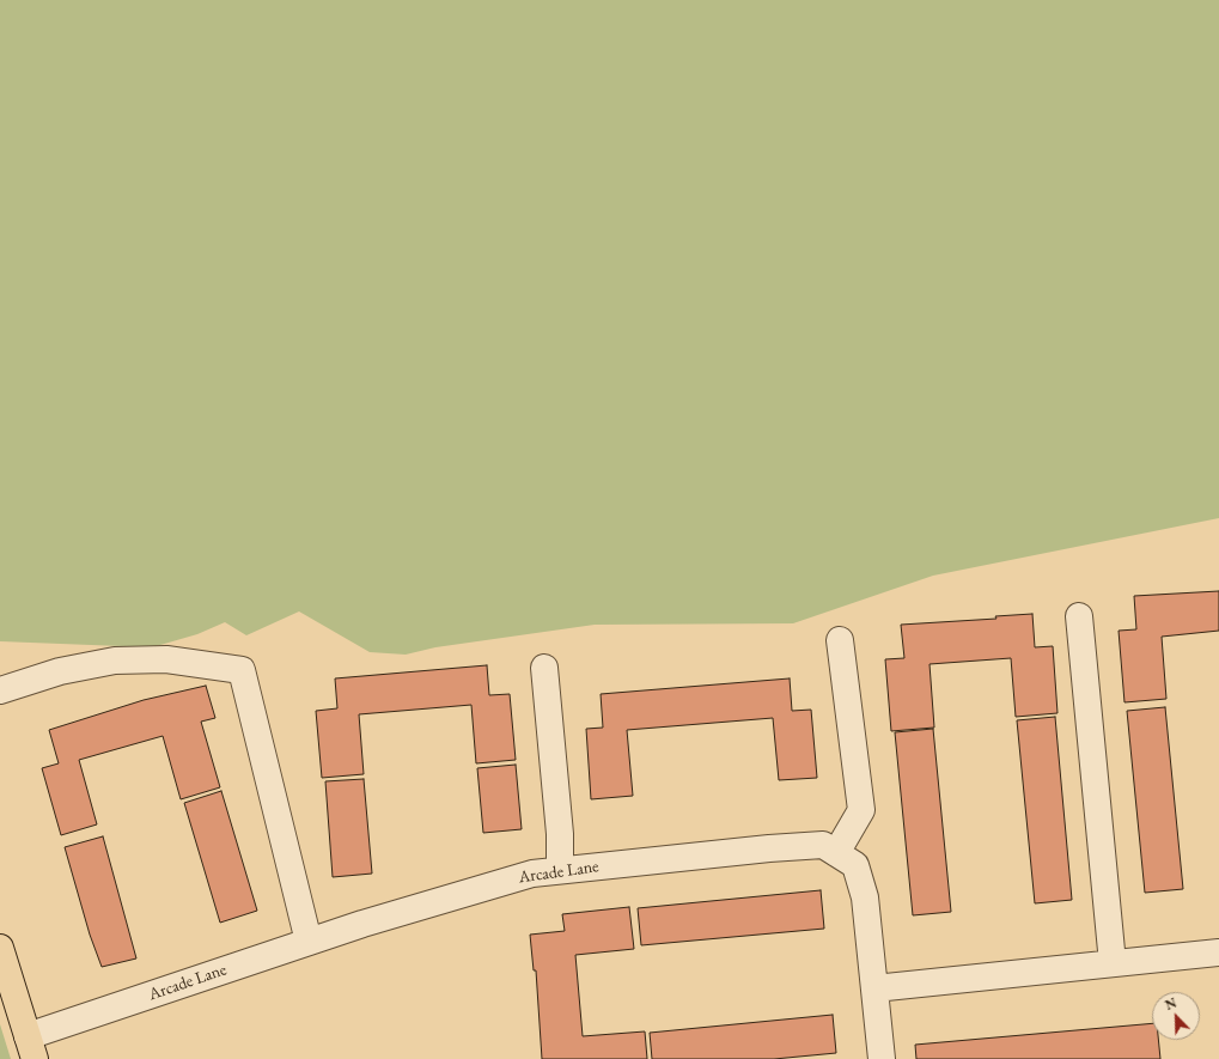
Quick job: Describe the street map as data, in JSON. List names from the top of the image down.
{
  "streets": {
    "street": ["Arcade Lane"]
  },
  "north": "top left"
}
